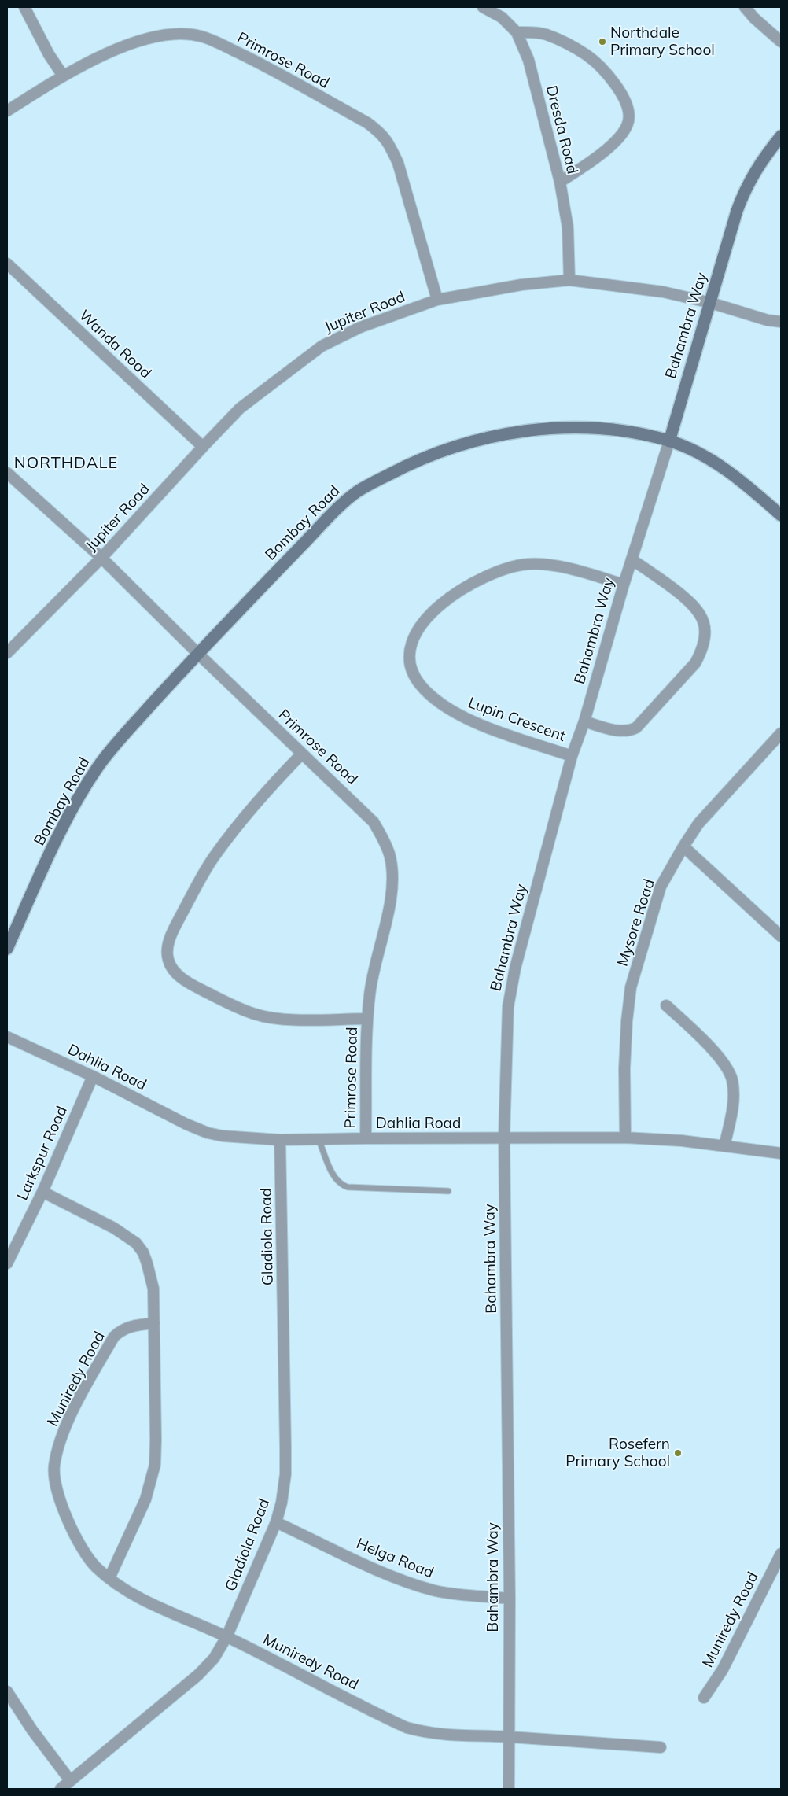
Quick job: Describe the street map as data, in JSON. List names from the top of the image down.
{
  "streets": {
    "street": [
      "Primrose Road",
      "Dresda Road",
      "Jupiter Road",
      "Bahambra Way",
      "Wanda Road",
      "Bombay Road",
      "Lupin Crescent",
      "Mysore Road",
      "Dahlia Road",
      "Larkspur Road",
      "Gladiola Road",
      "Muniredy Road",
      "Helga Road"
    ]
  },
  "crossings": [
    ["Primrose Road", "Jupiter Road"],
    ["Primrose Road", "Bombay Road"],
    ["Primrose Road", "Dahlia Road"],
    ["Dresda Road", "Jupiter Road"],
    ["Jupiter Road", "Bahambra Way"],
    ["Jupiter Road", "Wanda Road"],
    ["Bahambra Way", "Bombay Road"],
    ["Bahambra Way", "Lupin Crescent"],
    ["Bahambra Way", "Dahlia Road"],
    ["Bahambra Way", "Muniredy Road"],
    ["Bahambra Way", "Helga Road"],
    ["Mysore Road", "Dahlia Road"],
    ["Dahlia Road", "Larkspur Road"],
    ["Dahlia Road", "Gladiola Road"],
    ["Gladiola Road", "Muniredy Road"],
    ["Gladiola Road", "Helga Road"]
  ],
  "districts": ["NORTHDALE"],
  "places": ["Northdale Primary School", "Rosefern Primary School"]
}
